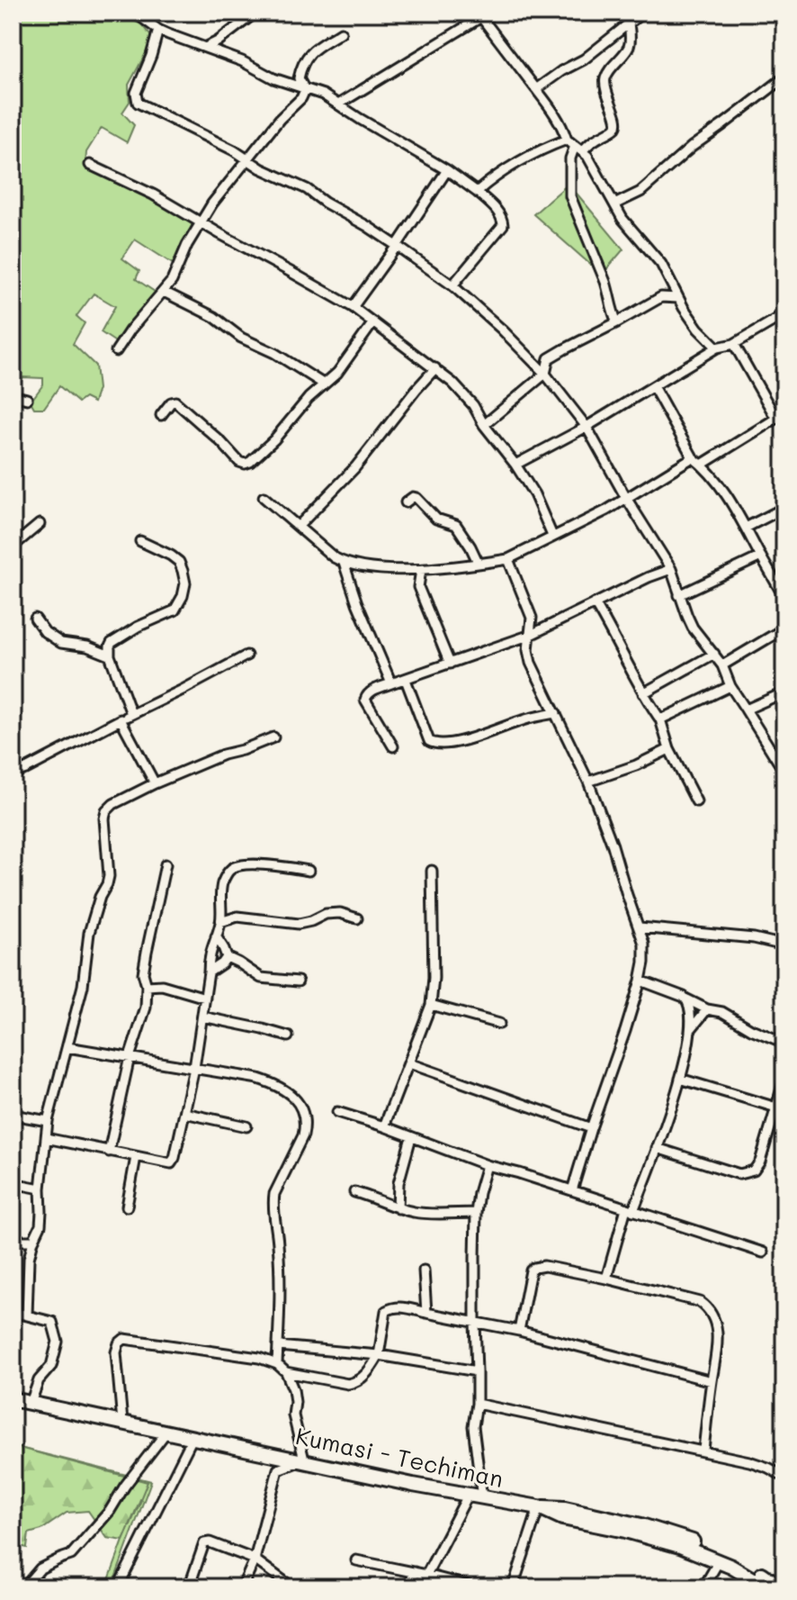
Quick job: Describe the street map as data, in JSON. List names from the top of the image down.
{
  "streets": {
    "highway": ["Kumasi - Techiman"]
  }
}
